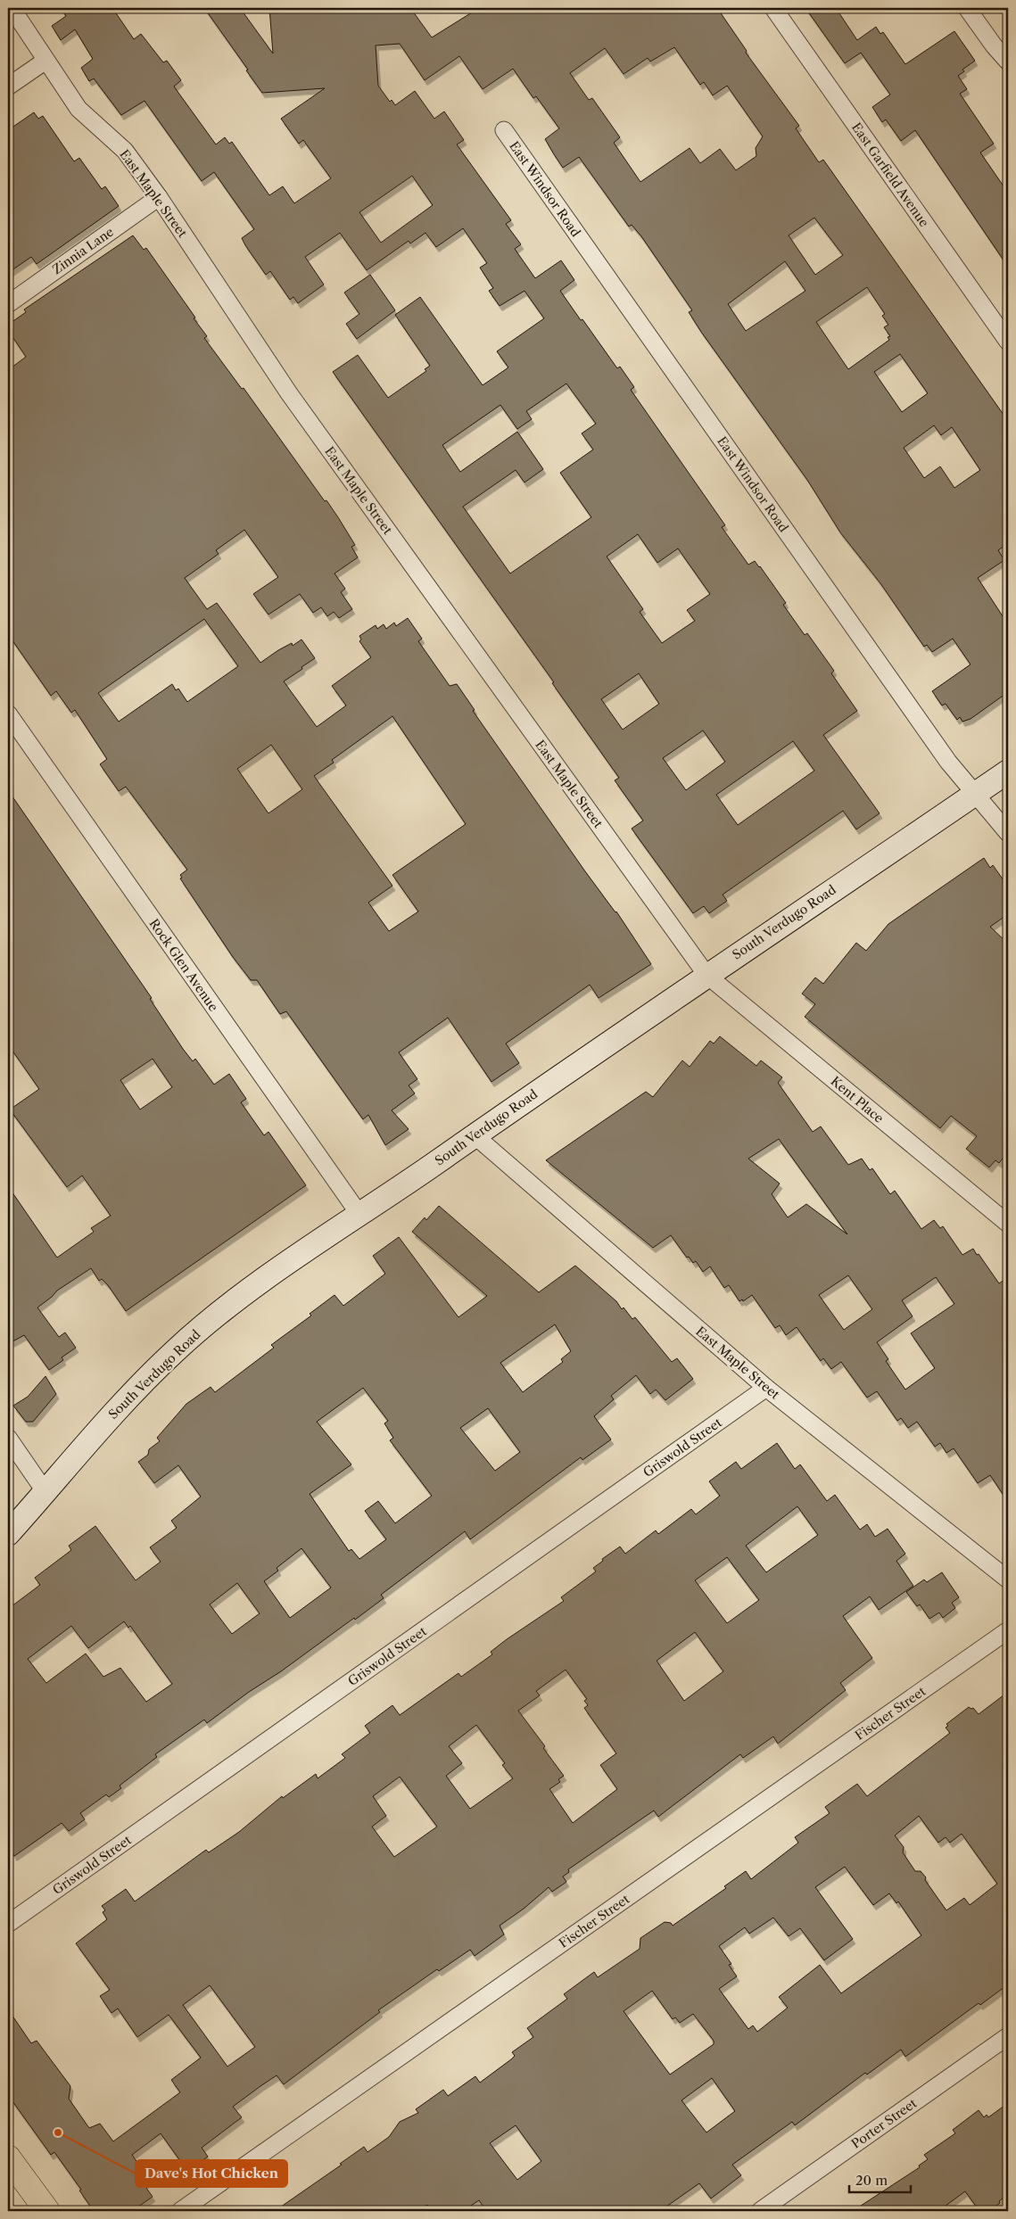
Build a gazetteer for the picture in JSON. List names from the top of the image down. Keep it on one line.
{"streets":{"main road":["South Verdugo Road"],"street":["East Garfield Avenue","East Windsor Road","East Maple Street","Zinnia Lane","Rock Glen Avenue","Kent Place","Griswold Street","Fischer Street","Porter Street"]},"crossings":[["East Windsor Road","South Verdugo Road"],["East Maple Street","Zinnia Lane"],["East Maple Street","South Verdugo Road"],["East Maple Street","Kent Place"],["East Maple Street","Griswold Street"],["South Verdugo Road","Rock Glen Avenue"],["South Verdugo Road","Kent Place"]],"places":["Dave's Hot Chicken"],"scale_bar":"20 m"}
